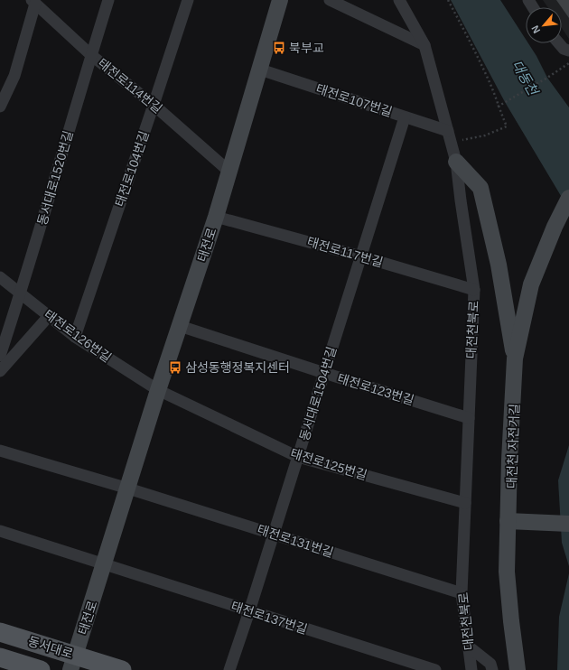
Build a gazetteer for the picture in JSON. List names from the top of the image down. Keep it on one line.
{"streets":{"main road":["동서대로"],"street":["태전로114번길","태전로107번길","태전로104번길","동서대로1520번길","태전로","태전로117번길","대전천북로","태전로126번길","태전로123번길","동서대로1504번길","태전로125번길","태전로131번길","태전로137번길"]},"crossings":[["태전로114번길","태전로104번길"],["태전로114번길","동서대로1520번길"],["태전로114번길","태전로"],["태전로107번길","태전로"],["태전로107번길","대전천북로"],["태전로107번길","동서대로1504번길"],["태전로104번길","태전로126번길"],["동서대로1520번길","태전로126번길"],["태전로","태전로117번길"],["태전로","태전로126번길"],["태전로","태전로123번길"],["태전로","태전로125번길"],["태전로","태전로131번길"],["태전로","태전로137번길"],["태전로","동서대로"],["태전로117번길","대전천북로"],["태전로117번길","동서대로1504번길"],["대전천북로","태전로123번길"],["대전천북로","태전로125번길"],["대전천북로","태전로131번길"],["태전로126번길","태전로125번길"],["태전로123번길","동서대로1504번길"],["동서대로1504번길","태전로125번길"],["동서대로1504번길","태전로131번길"],["동서대로1504번길","태전로137번길"]],"water":["대동천"],"places":{"bus stop":["북부교","삼성동행정복지센터"]},"north":"bottom left"}
